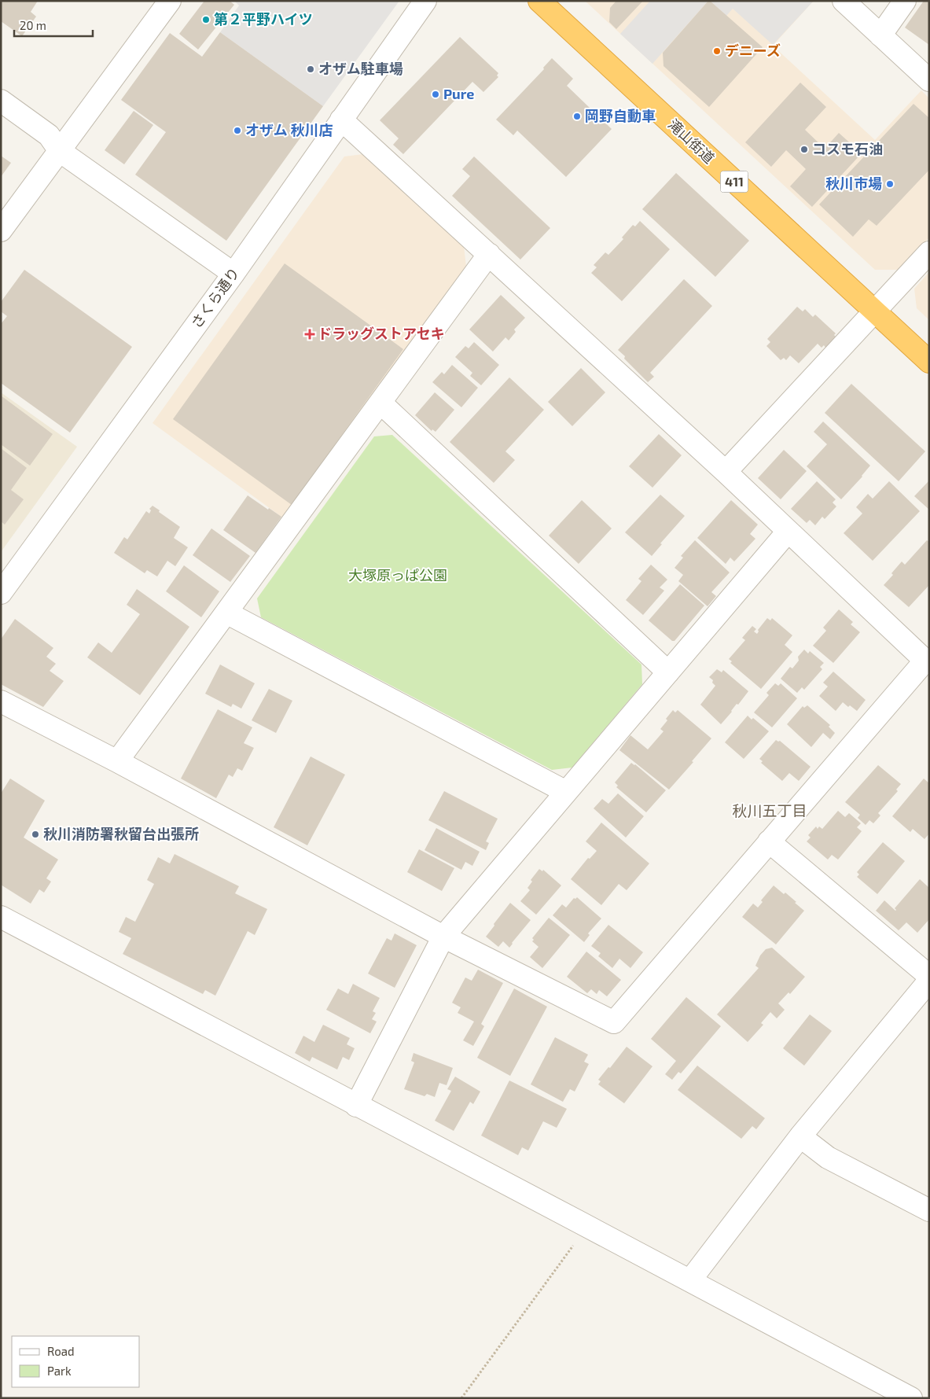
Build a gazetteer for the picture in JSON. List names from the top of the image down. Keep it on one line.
{"streets":{"highway":["滝山街道","411"],"street":["さくら通り"]},"districts":["秋川五丁目"],"parks":["大塚原っぱ公園"],"places":{"other":["第２平野ハイツ","デニーズ","オザム駐車場","Pure","岡野自動車","オザム 秋川店","コスモ石油","秋川市場","秋川消防署秋留台出張所"],"health":["ドラッグストアセキ"]},"legend":["Road","Park"],"scale_bar":"20 m"}
